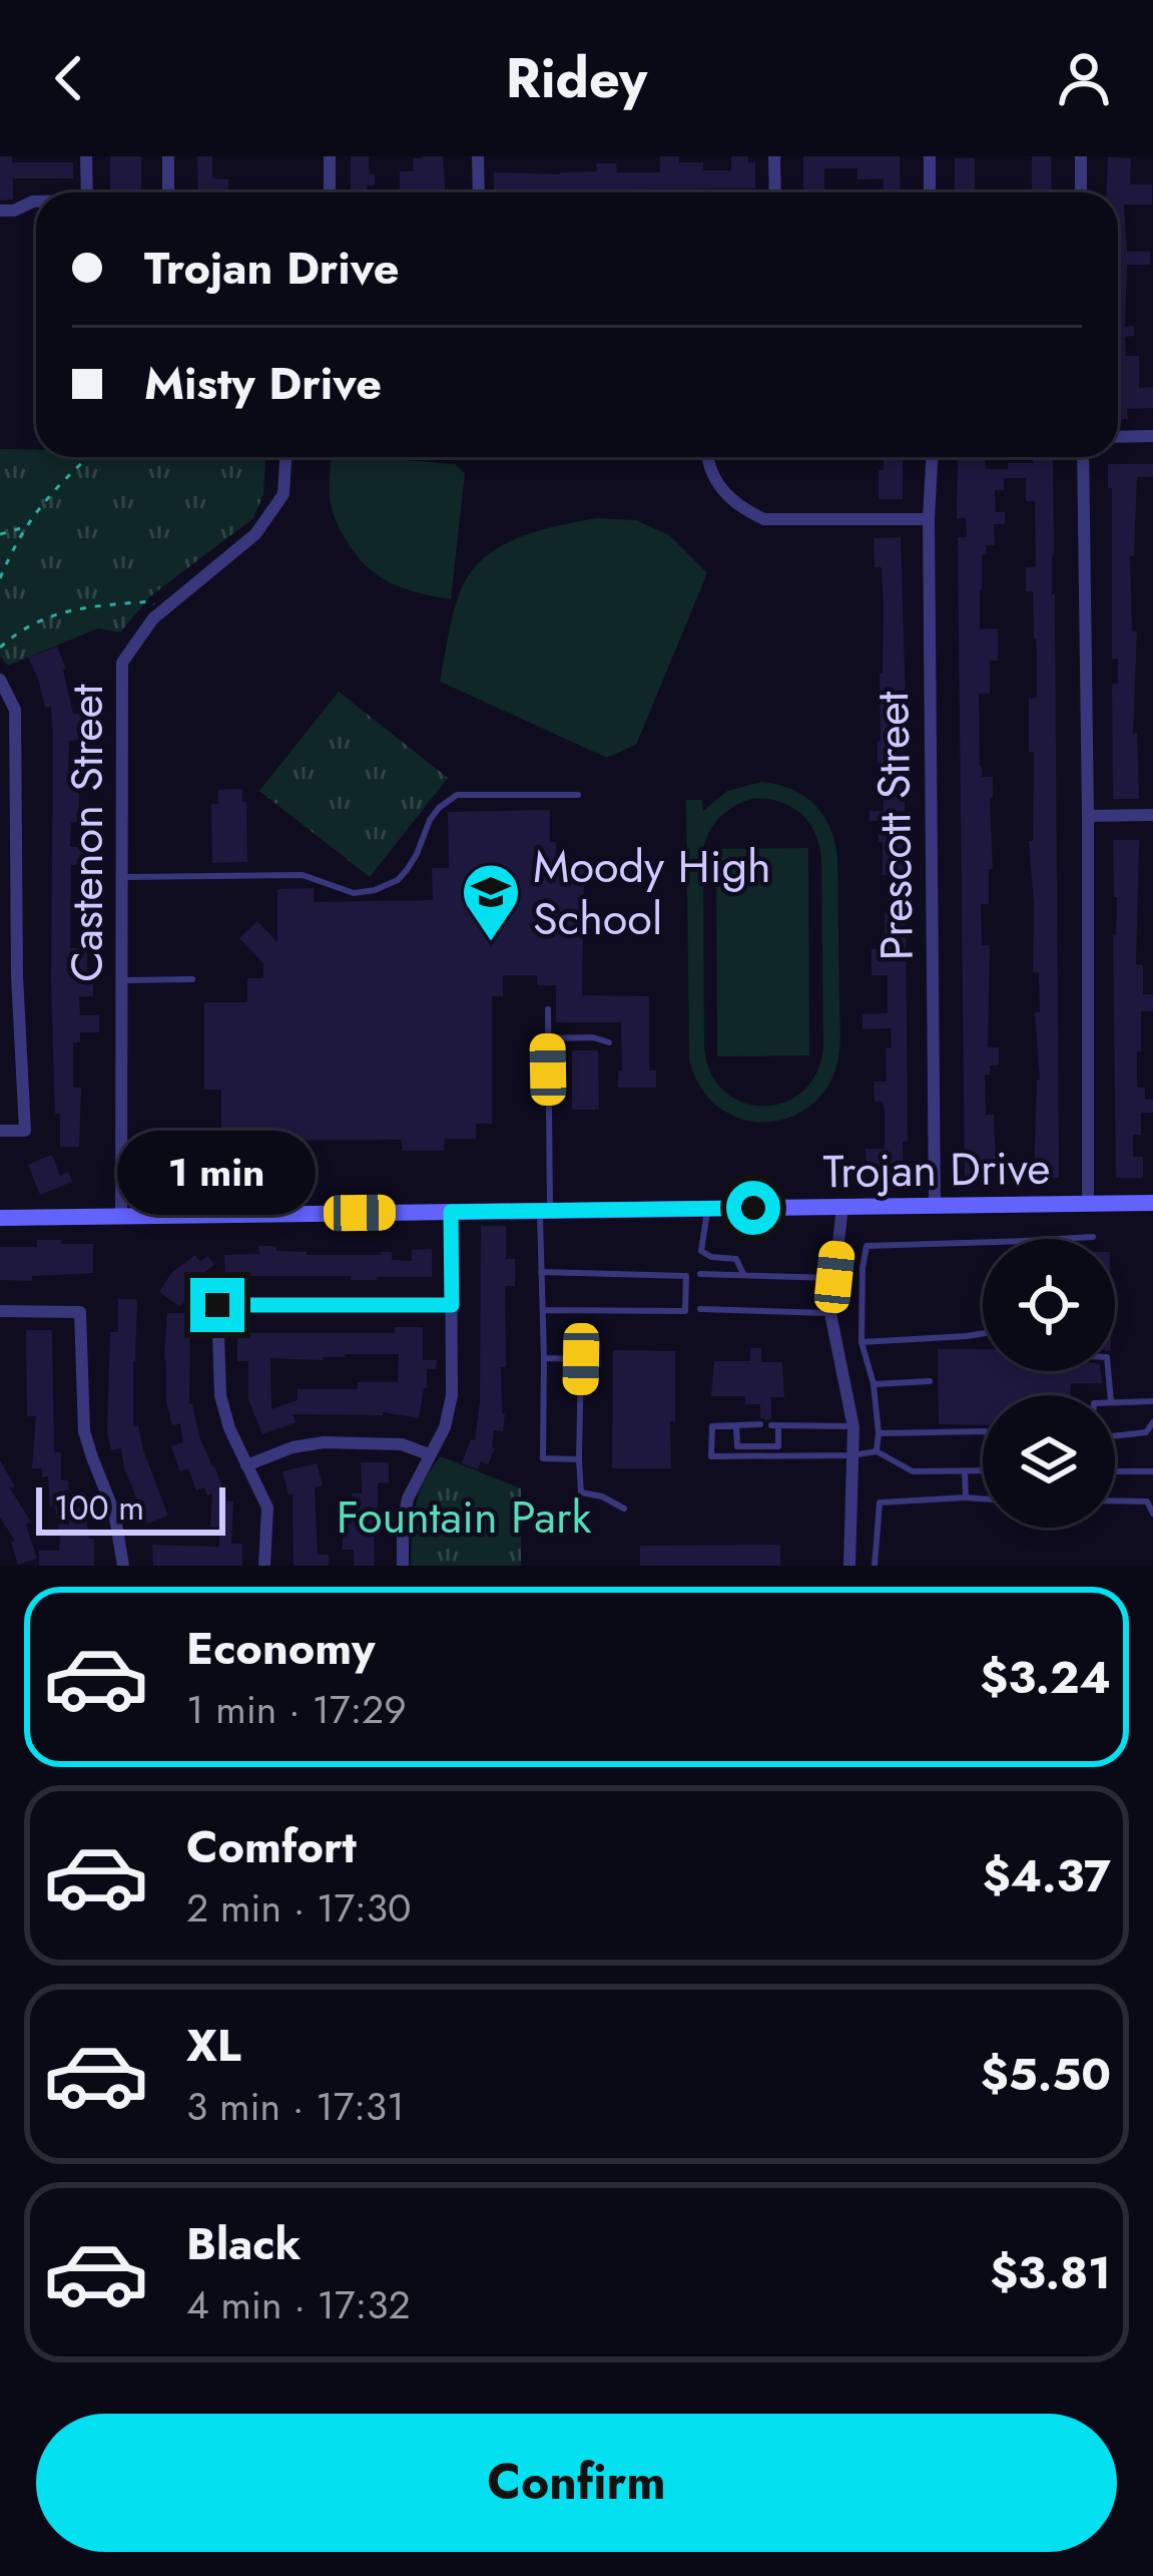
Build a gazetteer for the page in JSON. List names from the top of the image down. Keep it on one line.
{"streets":{"street":["Prescott Street","Castenon Street","Trojan Drive"]},"crossings":[["Prescott Street","Trojan Drive"],["Castenon Street","Trojan Drive"]],"parks":["Fountain Park"],"places":{"school or university":["Moody High School"]},"scale_bar":"100 m","page":{"header":"Ridey","banner":["Trojan Drive","Misty Drive"],"bubble":"1 min","scale":"100 m","list":[{"name":"Economy","note":"1 min · 17:29","value":"$3.24"},{"name":"Comfort","note":"2 min · 17:30","value":"$4.37"},{"name":"XL","note":"3 min · 17:31","value":"$5.50"},{"name":"Black","note":"4 min · 17:32","value":"$3.81"}],"buttons":"Confirm"}}
